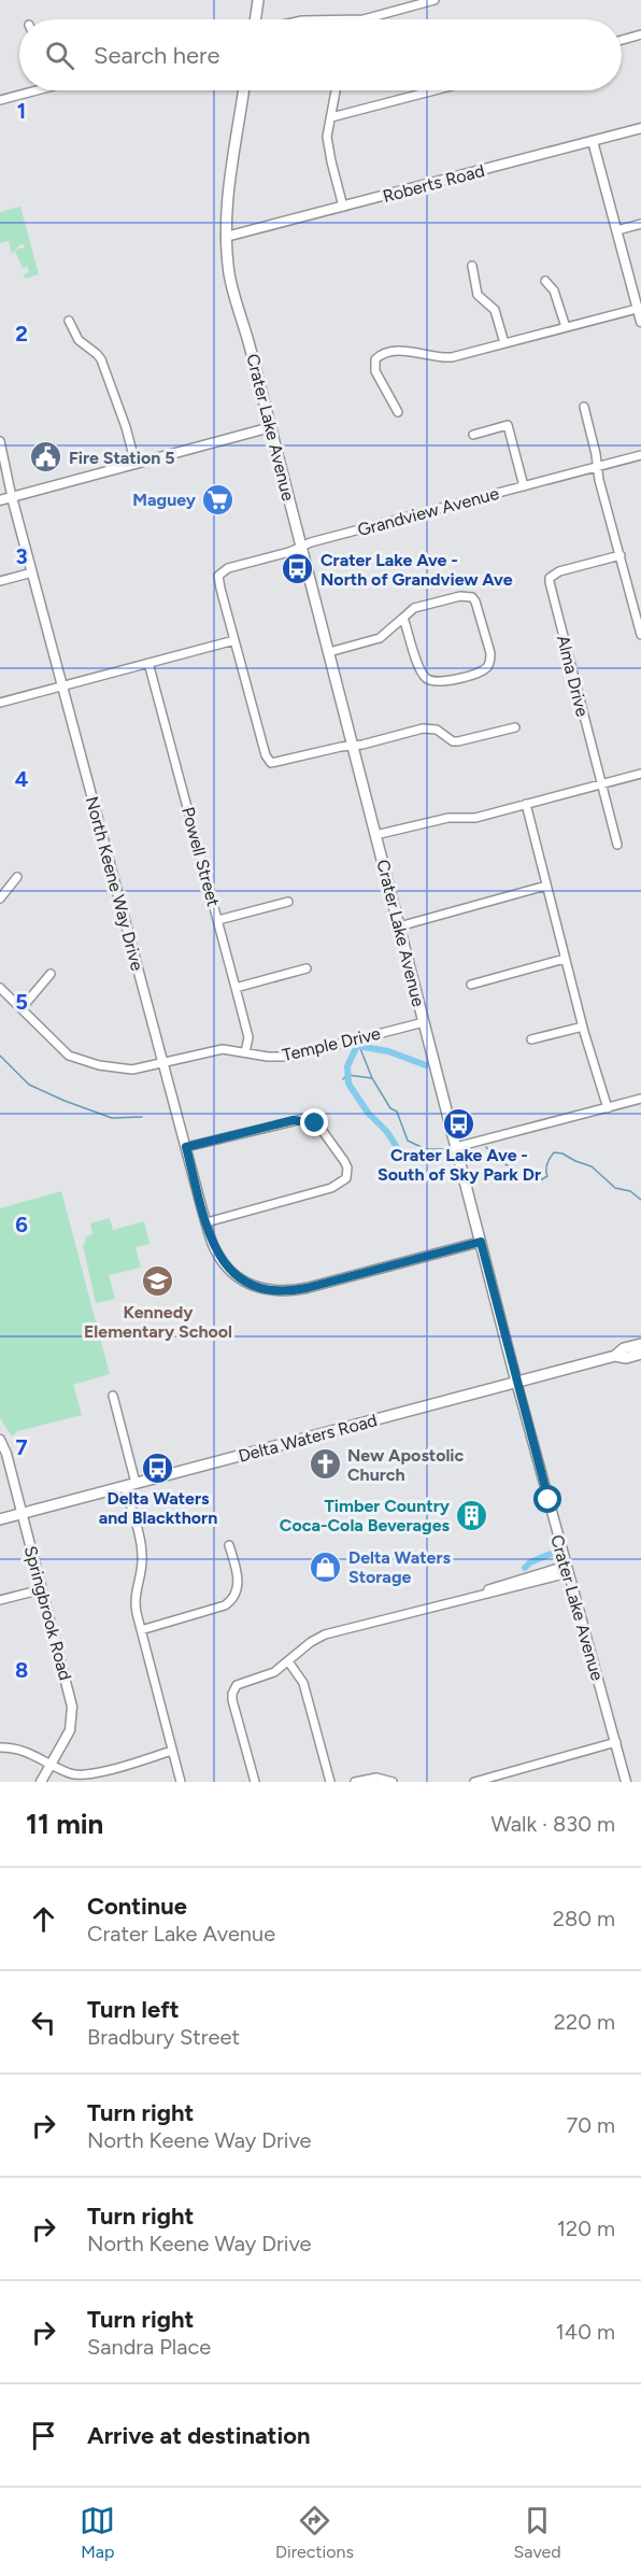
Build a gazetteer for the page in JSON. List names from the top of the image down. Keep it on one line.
{"streets":{"main road":["Crater Lake Avenue","Delta Waters Road"],"street":["Roberts Road","Grandview Avenue","Alma Drive","Powell Street","North Keene Way Drive","Temple Drive","Springbrook Road"]},"crossings":[["Roberts Road","Crater Lake Avenue"],["Crater Lake Avenue","Grandview Avenue"],["Crater Lake Avenue","North Keene Way Drive"],["Crater Lake Avenue","Temple Drive"],["Crater Lake Avenue","Delta Waters Road"],["Powell Street","Temple Drive"],["North Keene Way Drive","Temple Drive"],["Delta Waters Road","Springbrook Road"]],"places":{"public building":["Fire Station 5"],"supermarket":["Maguey"],"bus stop":["Crater Lake Ave - North of Grandview Ave","Crater Lake Ave - South of Sky Park Dr","Delta Waters and Blackthorn"],"school or university":["Kennedy Elementary School"],"church":["New Apostolic Church"],"building":["Timber Country Coca-Cola Beverages"],"shop":["Delta Waters Storage"]},"page":{"search":"Search here","heading":["11 min","Walk · 830 m"],"list":[["Continue","Crater Lake Avenue","280 m"],["Turn left","Bradbury Street","220 m"],["Turn right","North Keene Way Drive","70 m"],["Turn right","North Keene Way Drive","120 m"],["Turn right","Sandra Place","140 m"],"Arrive at destination"],"nav":["Map","Directions","Saved"]},"grid":{"rows":["1","2","3","4","5","6","7","8"]}}
